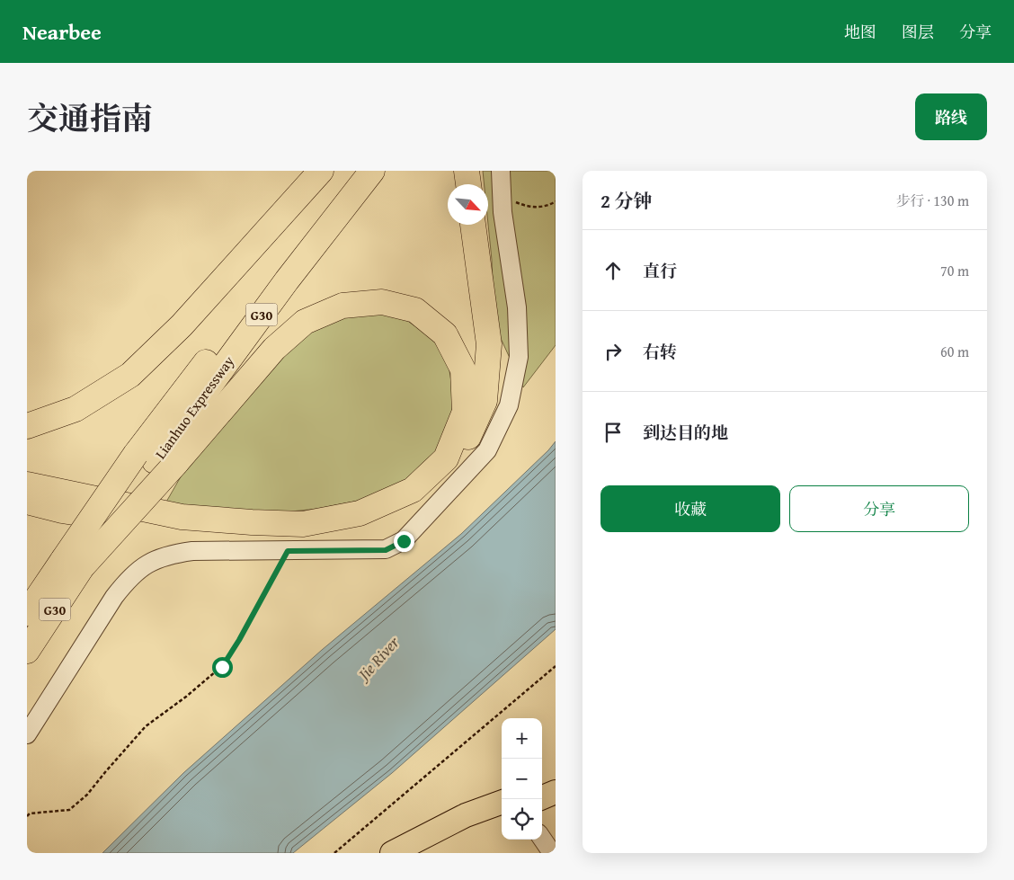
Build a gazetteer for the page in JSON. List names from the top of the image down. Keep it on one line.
{"streets":{"highway":["G30","Lianhuo Expressway"]},"water":["Jie River"],"north":"bottom right","page":{"header":"Nearbee","nav":["地图","图层","分享"],"title":"交通指南","buttons":["路线",["收藏","分享"]],"heading":["2 分钟","步行 · 130 m"],"list":[["直行","70 m"],["右转","60 m"],"到达目的地"],"map_buttons":["+","−"]}}
